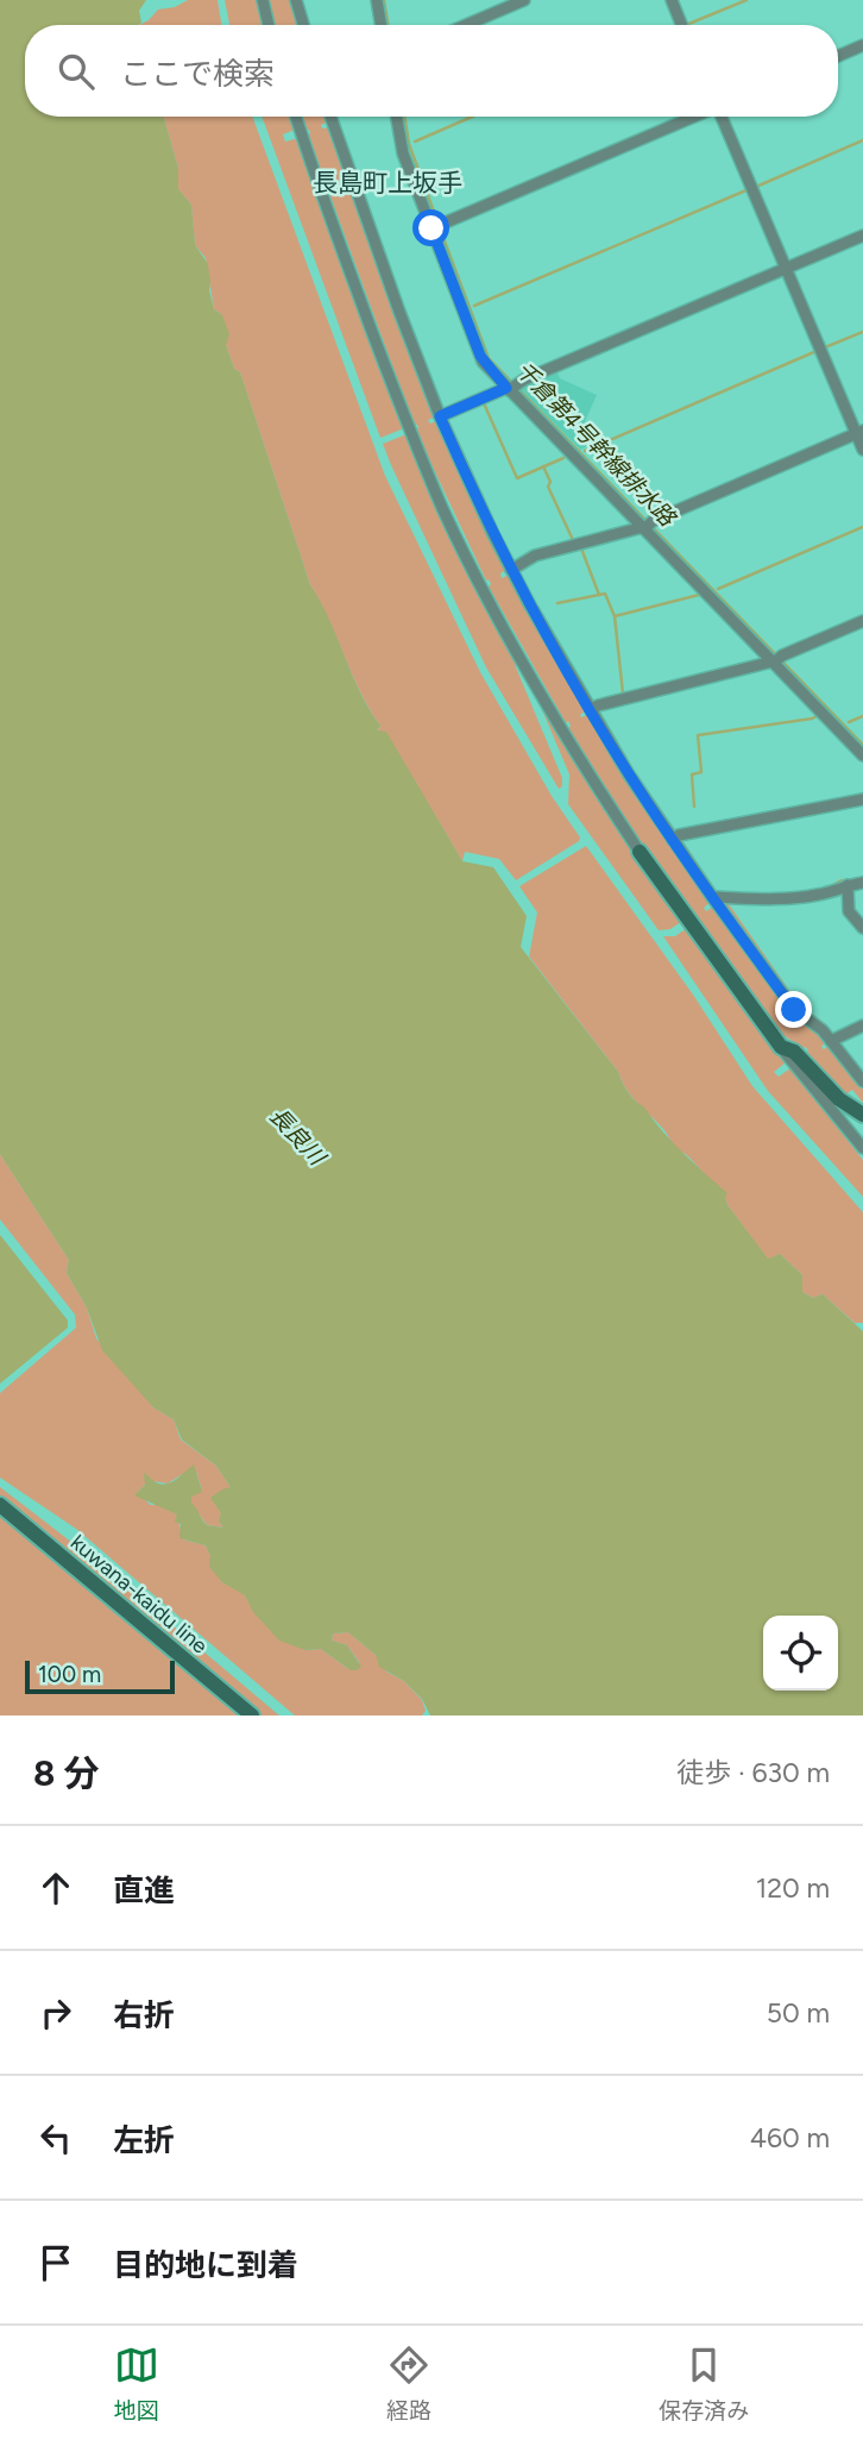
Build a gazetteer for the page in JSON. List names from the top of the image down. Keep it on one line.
{"streets":{"main road":["kuwana-kaidu line"]},"districts":["長島町上坂手"],"water":["千倉第4号幹線排水路","長良川"],"scale_bar":"100 m","page":{"search":"ここで検索","scale":"100 m","heading":["8 分","徒歩 · 630 m"],"list":[["直進","120 m"],["右折","50 m"],["左折","460 m"],"目的地に到着"],"nav":["地図","経路","保存済み"]}}
